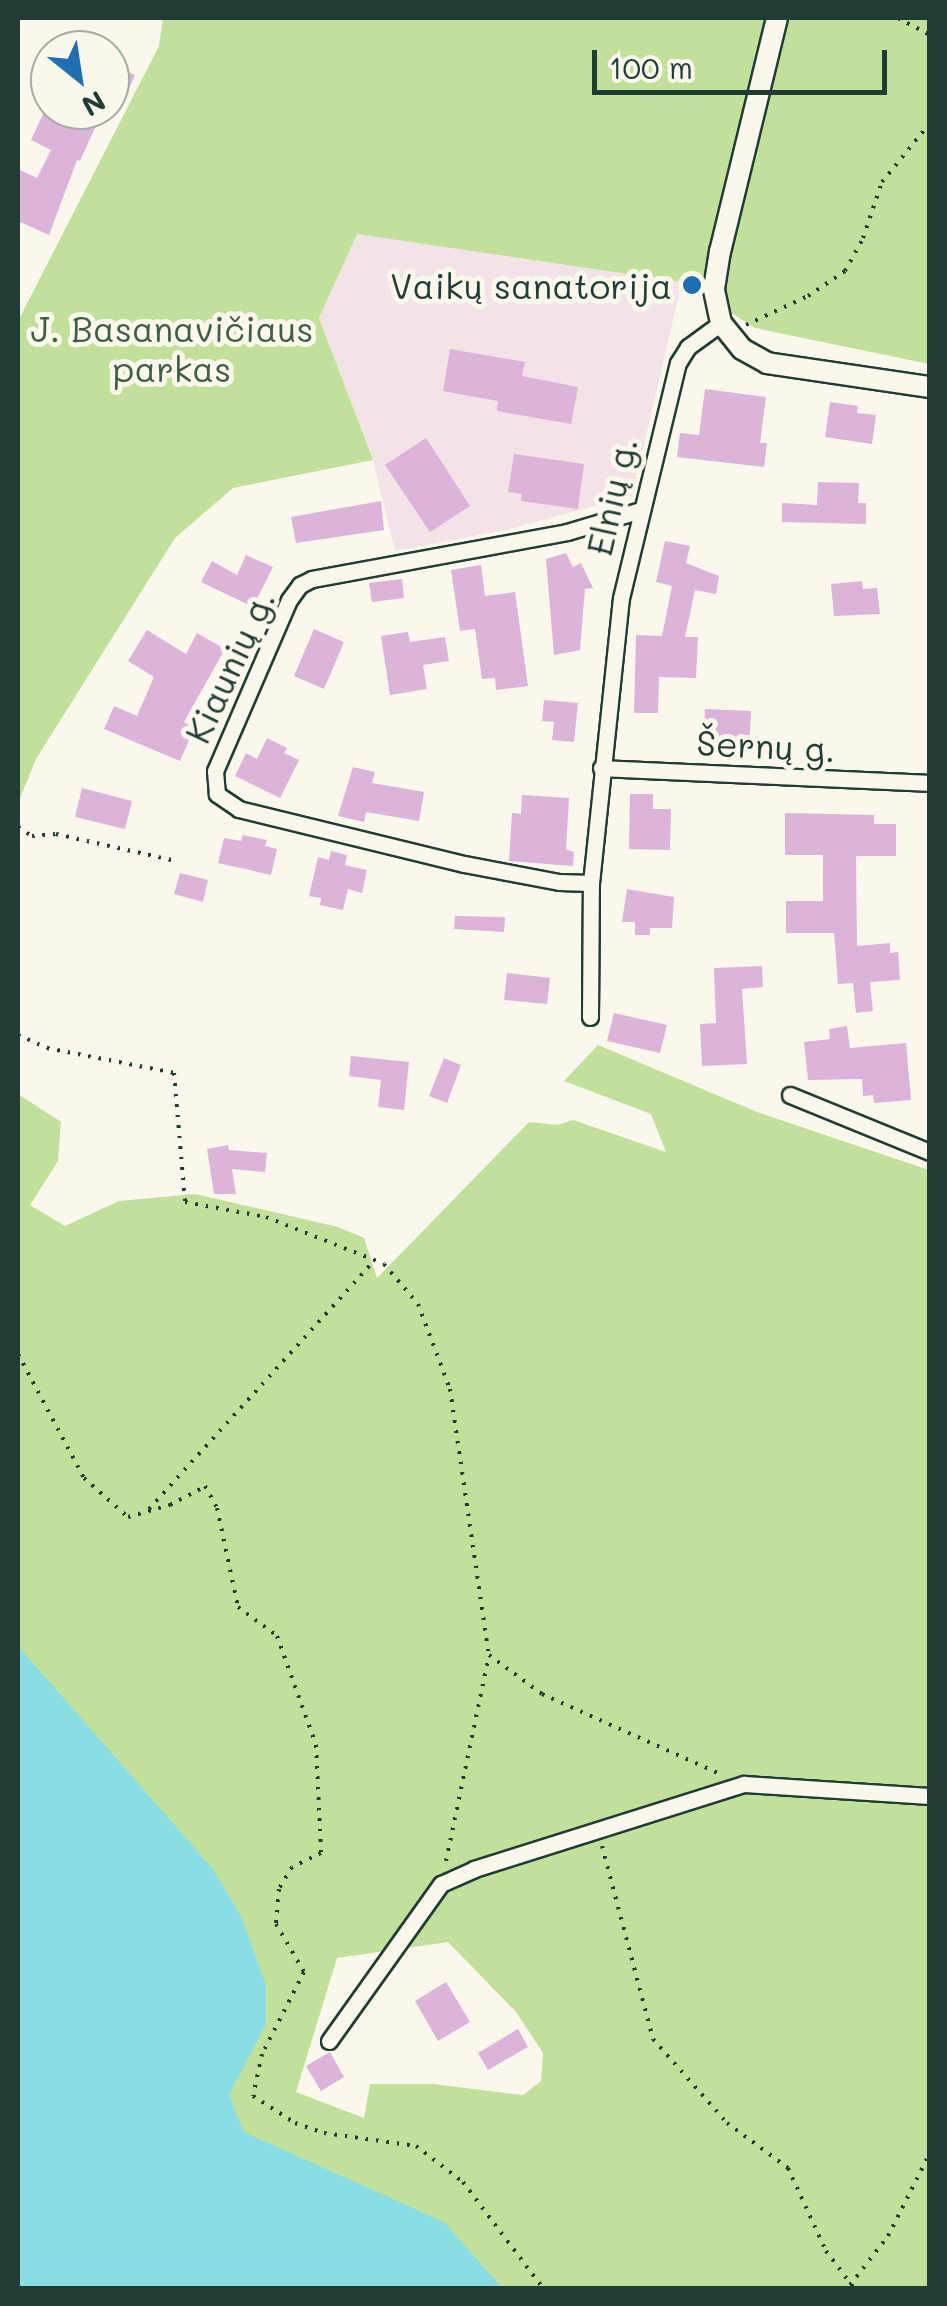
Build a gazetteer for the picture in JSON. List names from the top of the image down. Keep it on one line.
{"streets":{"street":["Elnių g.","Kiaunių g.","Šernų g."]},"crossings":[["Elnių g.","Kiaunių g."],["Elnių g.","Šernų g."]],"parks":["J. Basanavičiaus parkas"],"places":["Vaikų sanatorija"],"scale_bar":"100 m","north":"bottom right"}
